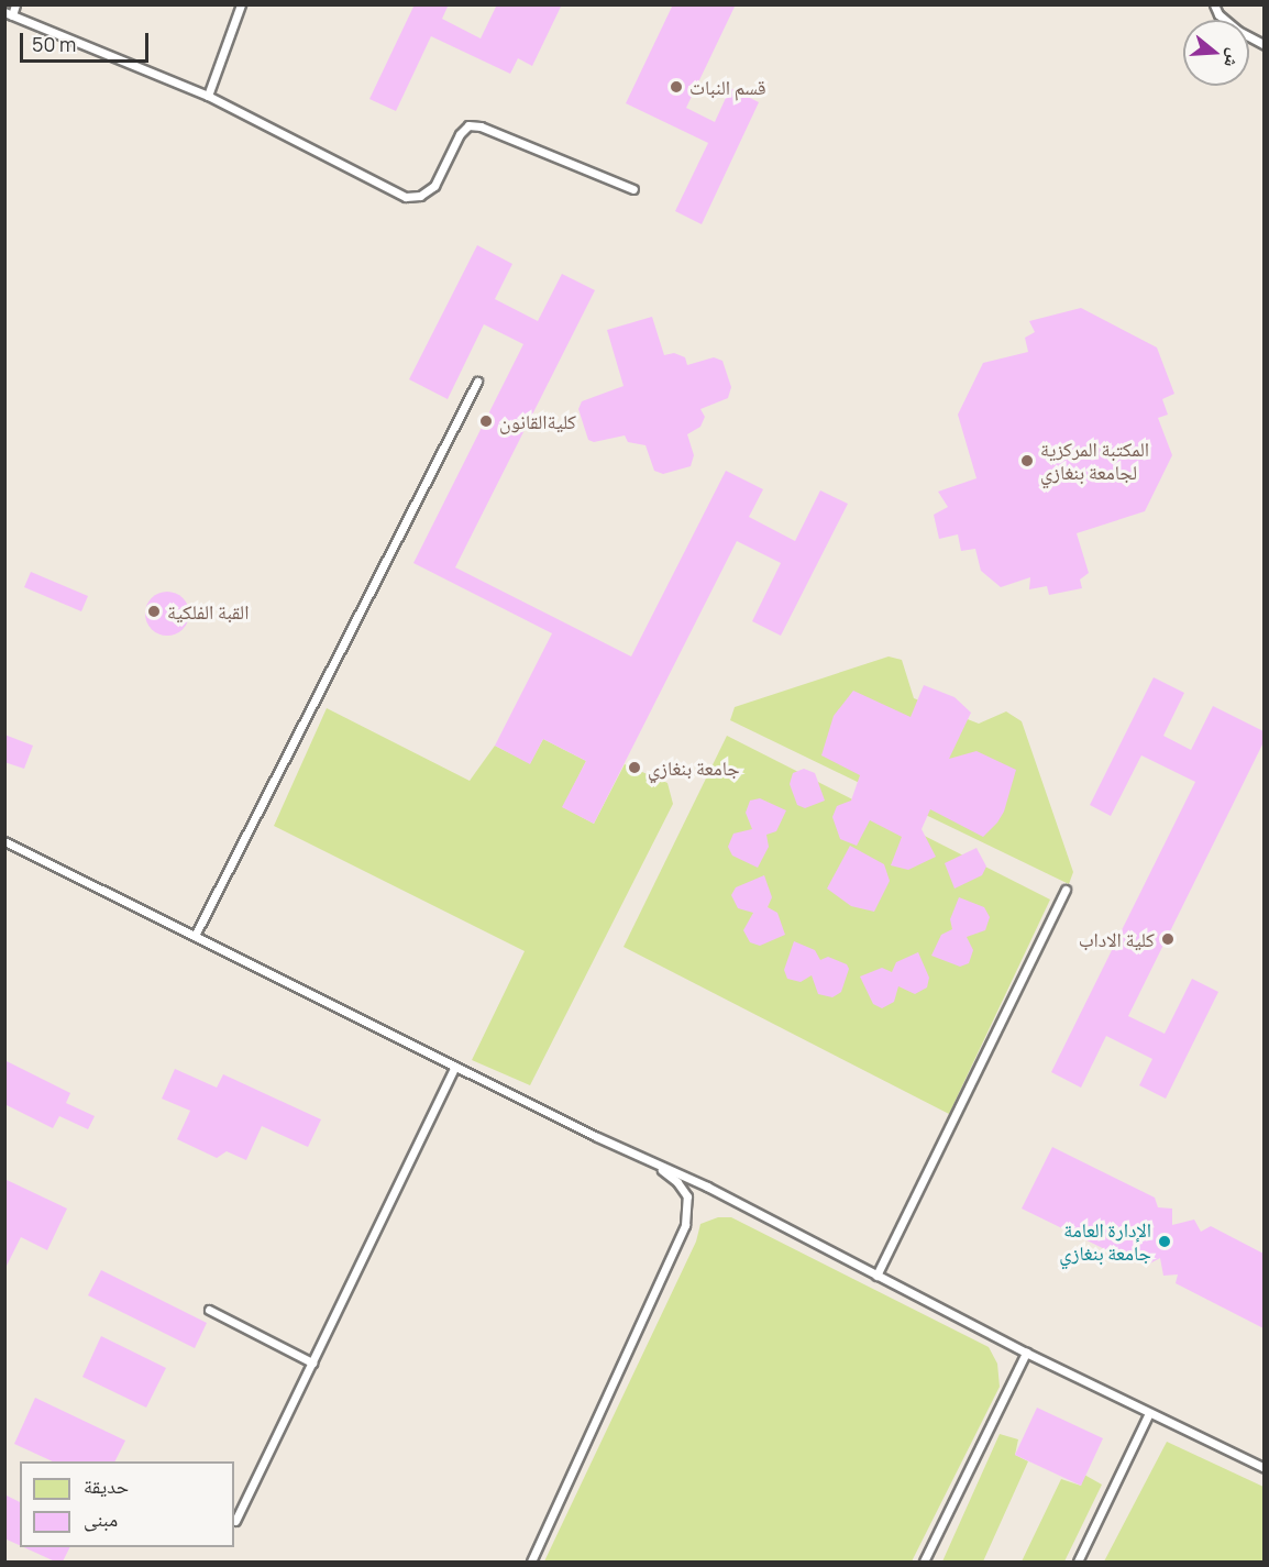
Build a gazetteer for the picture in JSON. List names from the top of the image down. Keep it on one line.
{"places":["قسم النبات","كليةالقانون","المكتبة المركزية لجامعة بنغازي","القبة الفلكية","جامعة بنغازي","كلية الاداب","الإدارة العامة جامعة بنغازي"],"legend":["حديقة","مبنى"],"scale_bar":"50 m","north":"right"}
